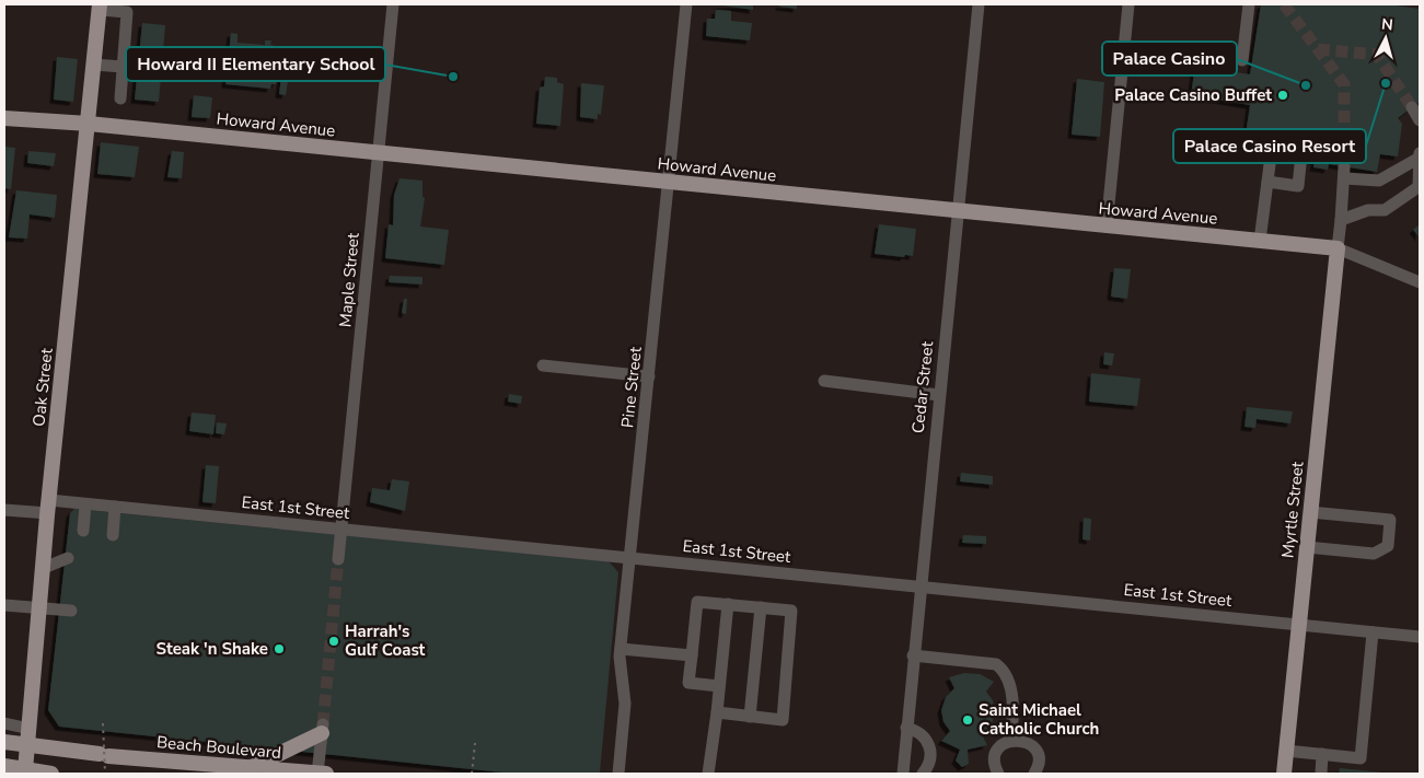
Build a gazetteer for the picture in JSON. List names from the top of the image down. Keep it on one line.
{"streets":{"main road":["Howard Avenue","Oak Street","Myrtle Street","Beach Boulevard"],"street":["Maple Street","Pine Street","Cedar Street","East 1st Street"]},"crossings":[["Howard Avenue","Maple Street"],["Howard Avenue","Oak Street"],["Howard Avenue","Pine Street"],["Howard Avenue","Cedar Street"],["Howard Avenue","Myrtle Street"],["Maple Street","East 1st Street"],["Oak Street","East 1st Street"],["Oak Street","Beach Boulevard"],["Pine Street","East 1st Street"],["Cedar Street","East 1st Street"],["East 1st Street","Myrtle Street"]],"places":["Howard II Elementary School","Palace Casino Resort","Palace Casino","Palace Casino Buffet","Harrah's Gulf Coast","Steak 'n Shake","Saint Michael Catholic Church"],"north":"top"}
